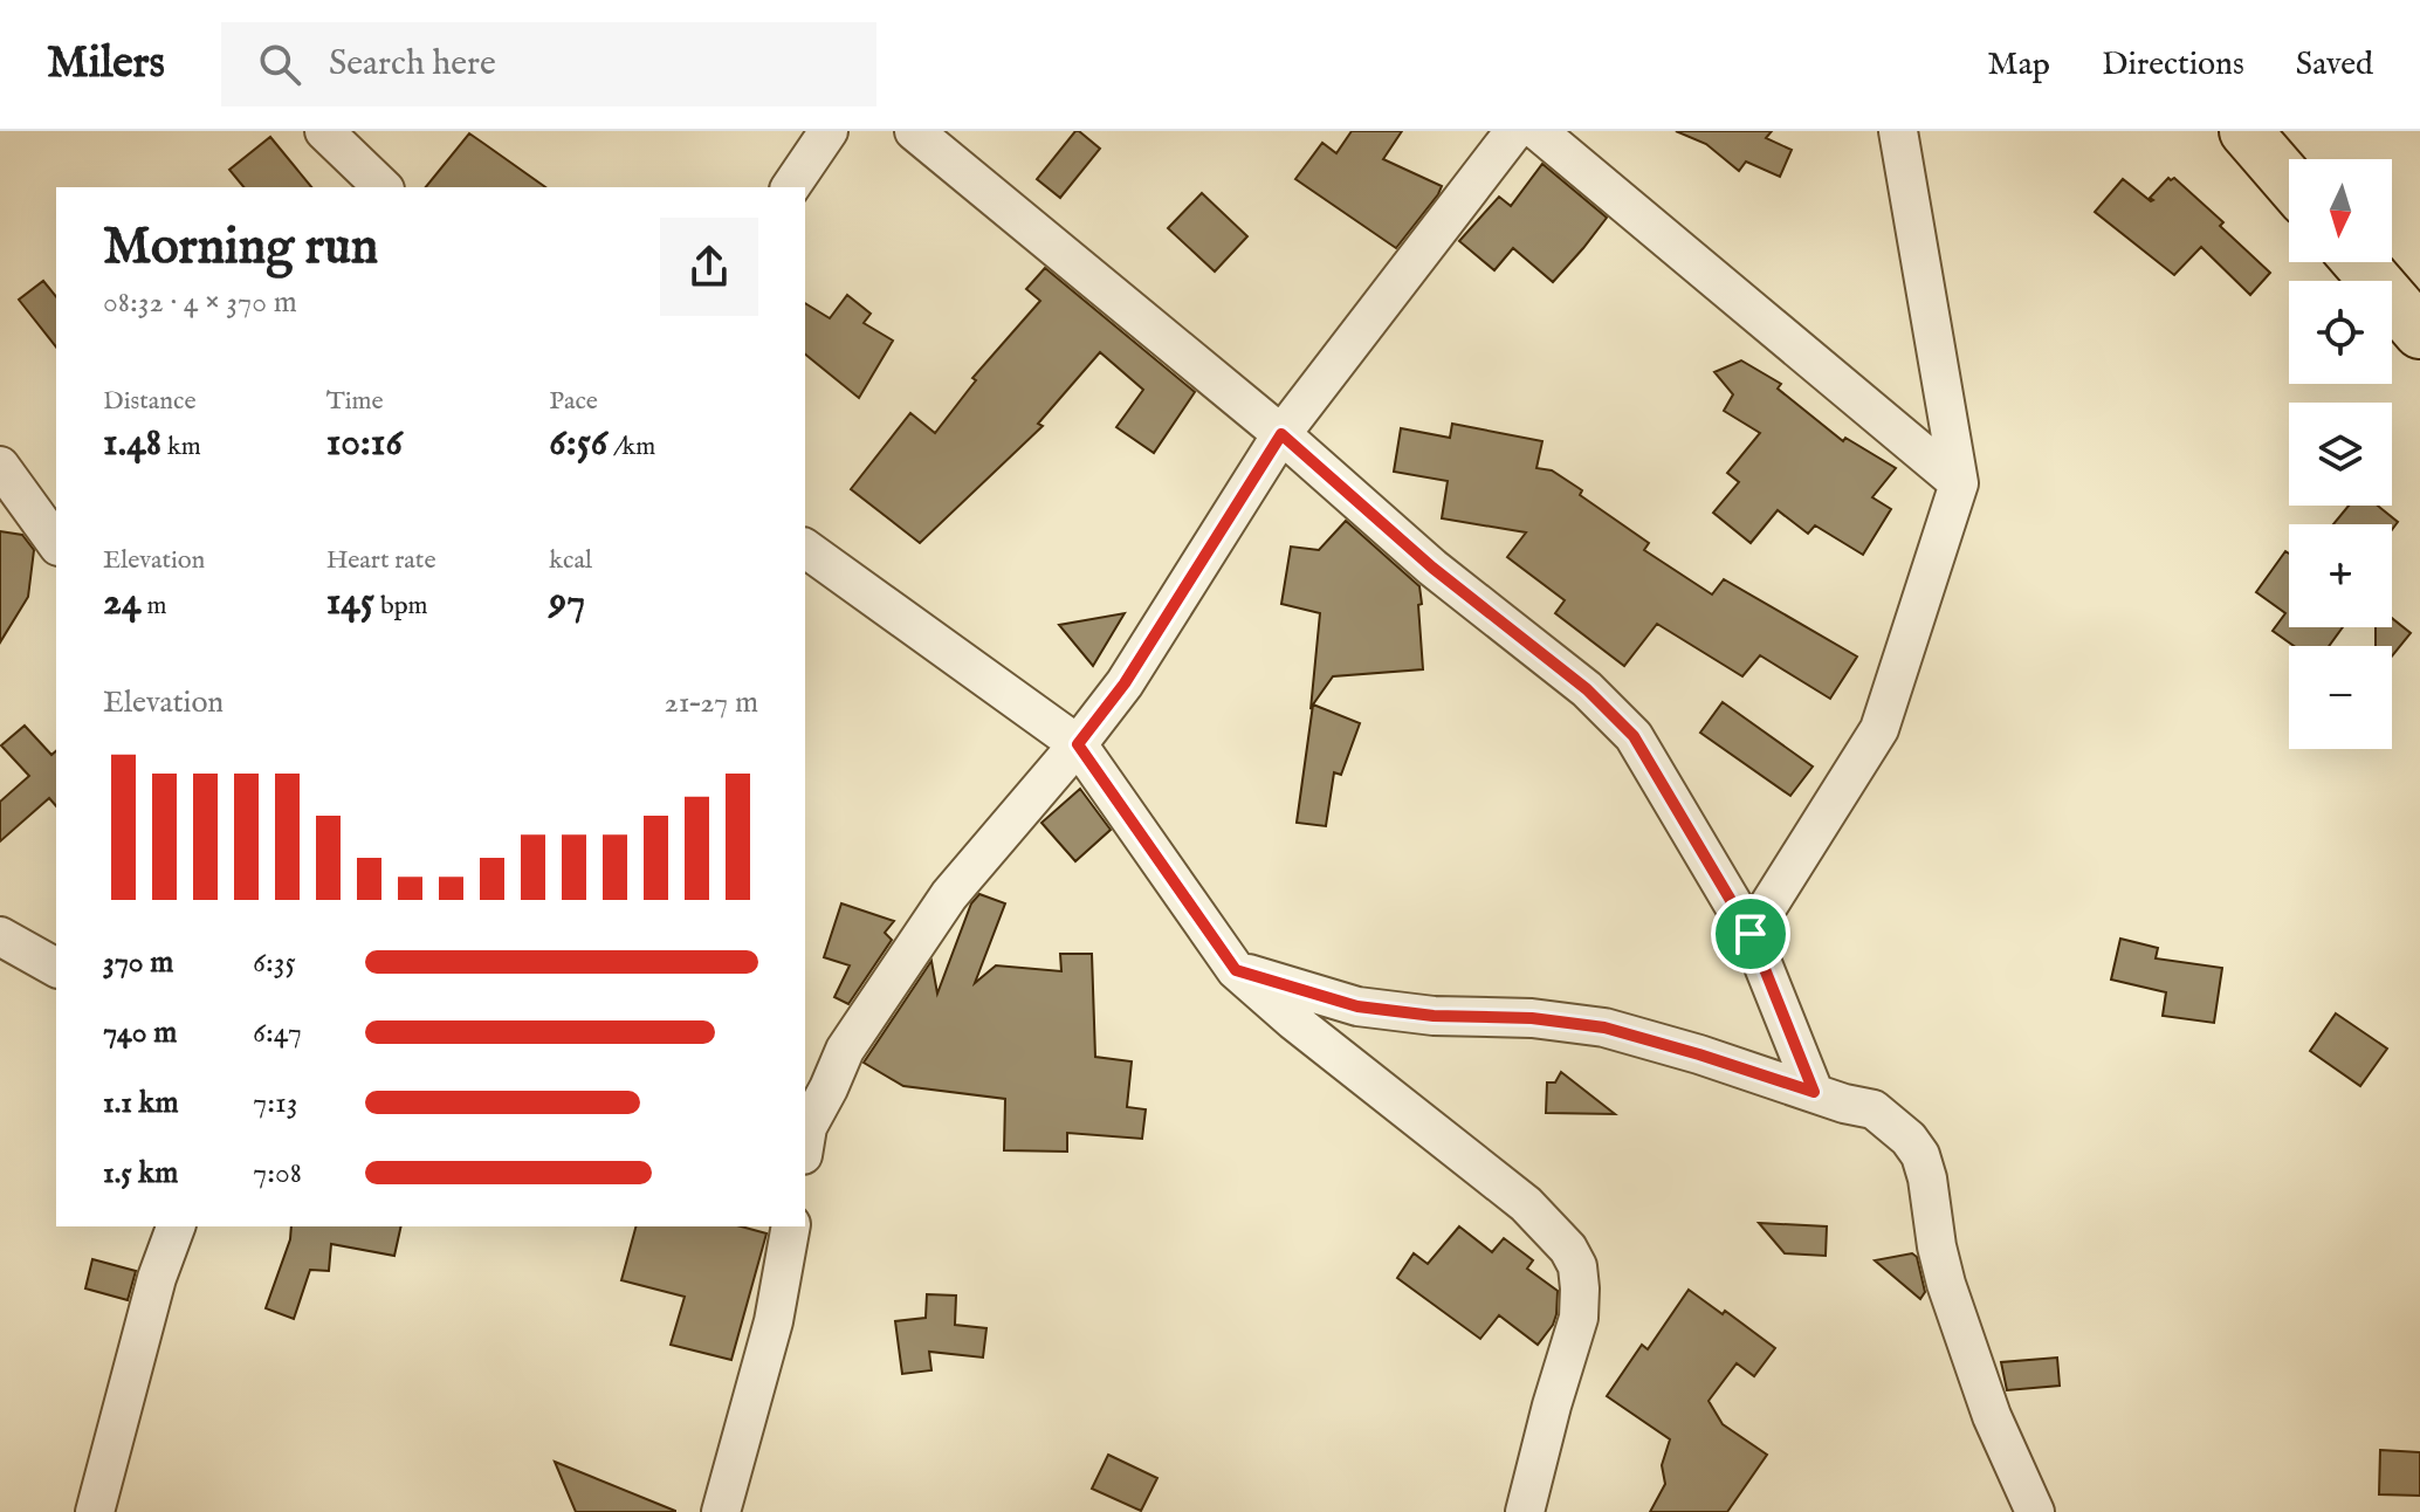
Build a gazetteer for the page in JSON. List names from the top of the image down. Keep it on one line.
{"north":"bottom","page":{"header":"Milers","search":"Search here","nav":["Map","Directions","Saved"],"map_buttons":["+","−"],"heading":["Morning run","08:32 · 4 × 370 m"],"stats":[["Distance","1.48 km"],["Time","10:16"],["Pace","6:56 /km"],["Elevation","24 m"],["Heart rate","145 bpm"],["kcal","97"]],"chart":["Elevation","21–27 m"],"list":[{"name":"370 m","note":"6:35"},{"name":"740 m","note":"6:47"},{"name":"1.1 km","note":"7:13"},{"name":"1.5 km","note":"7:08"}]}}
